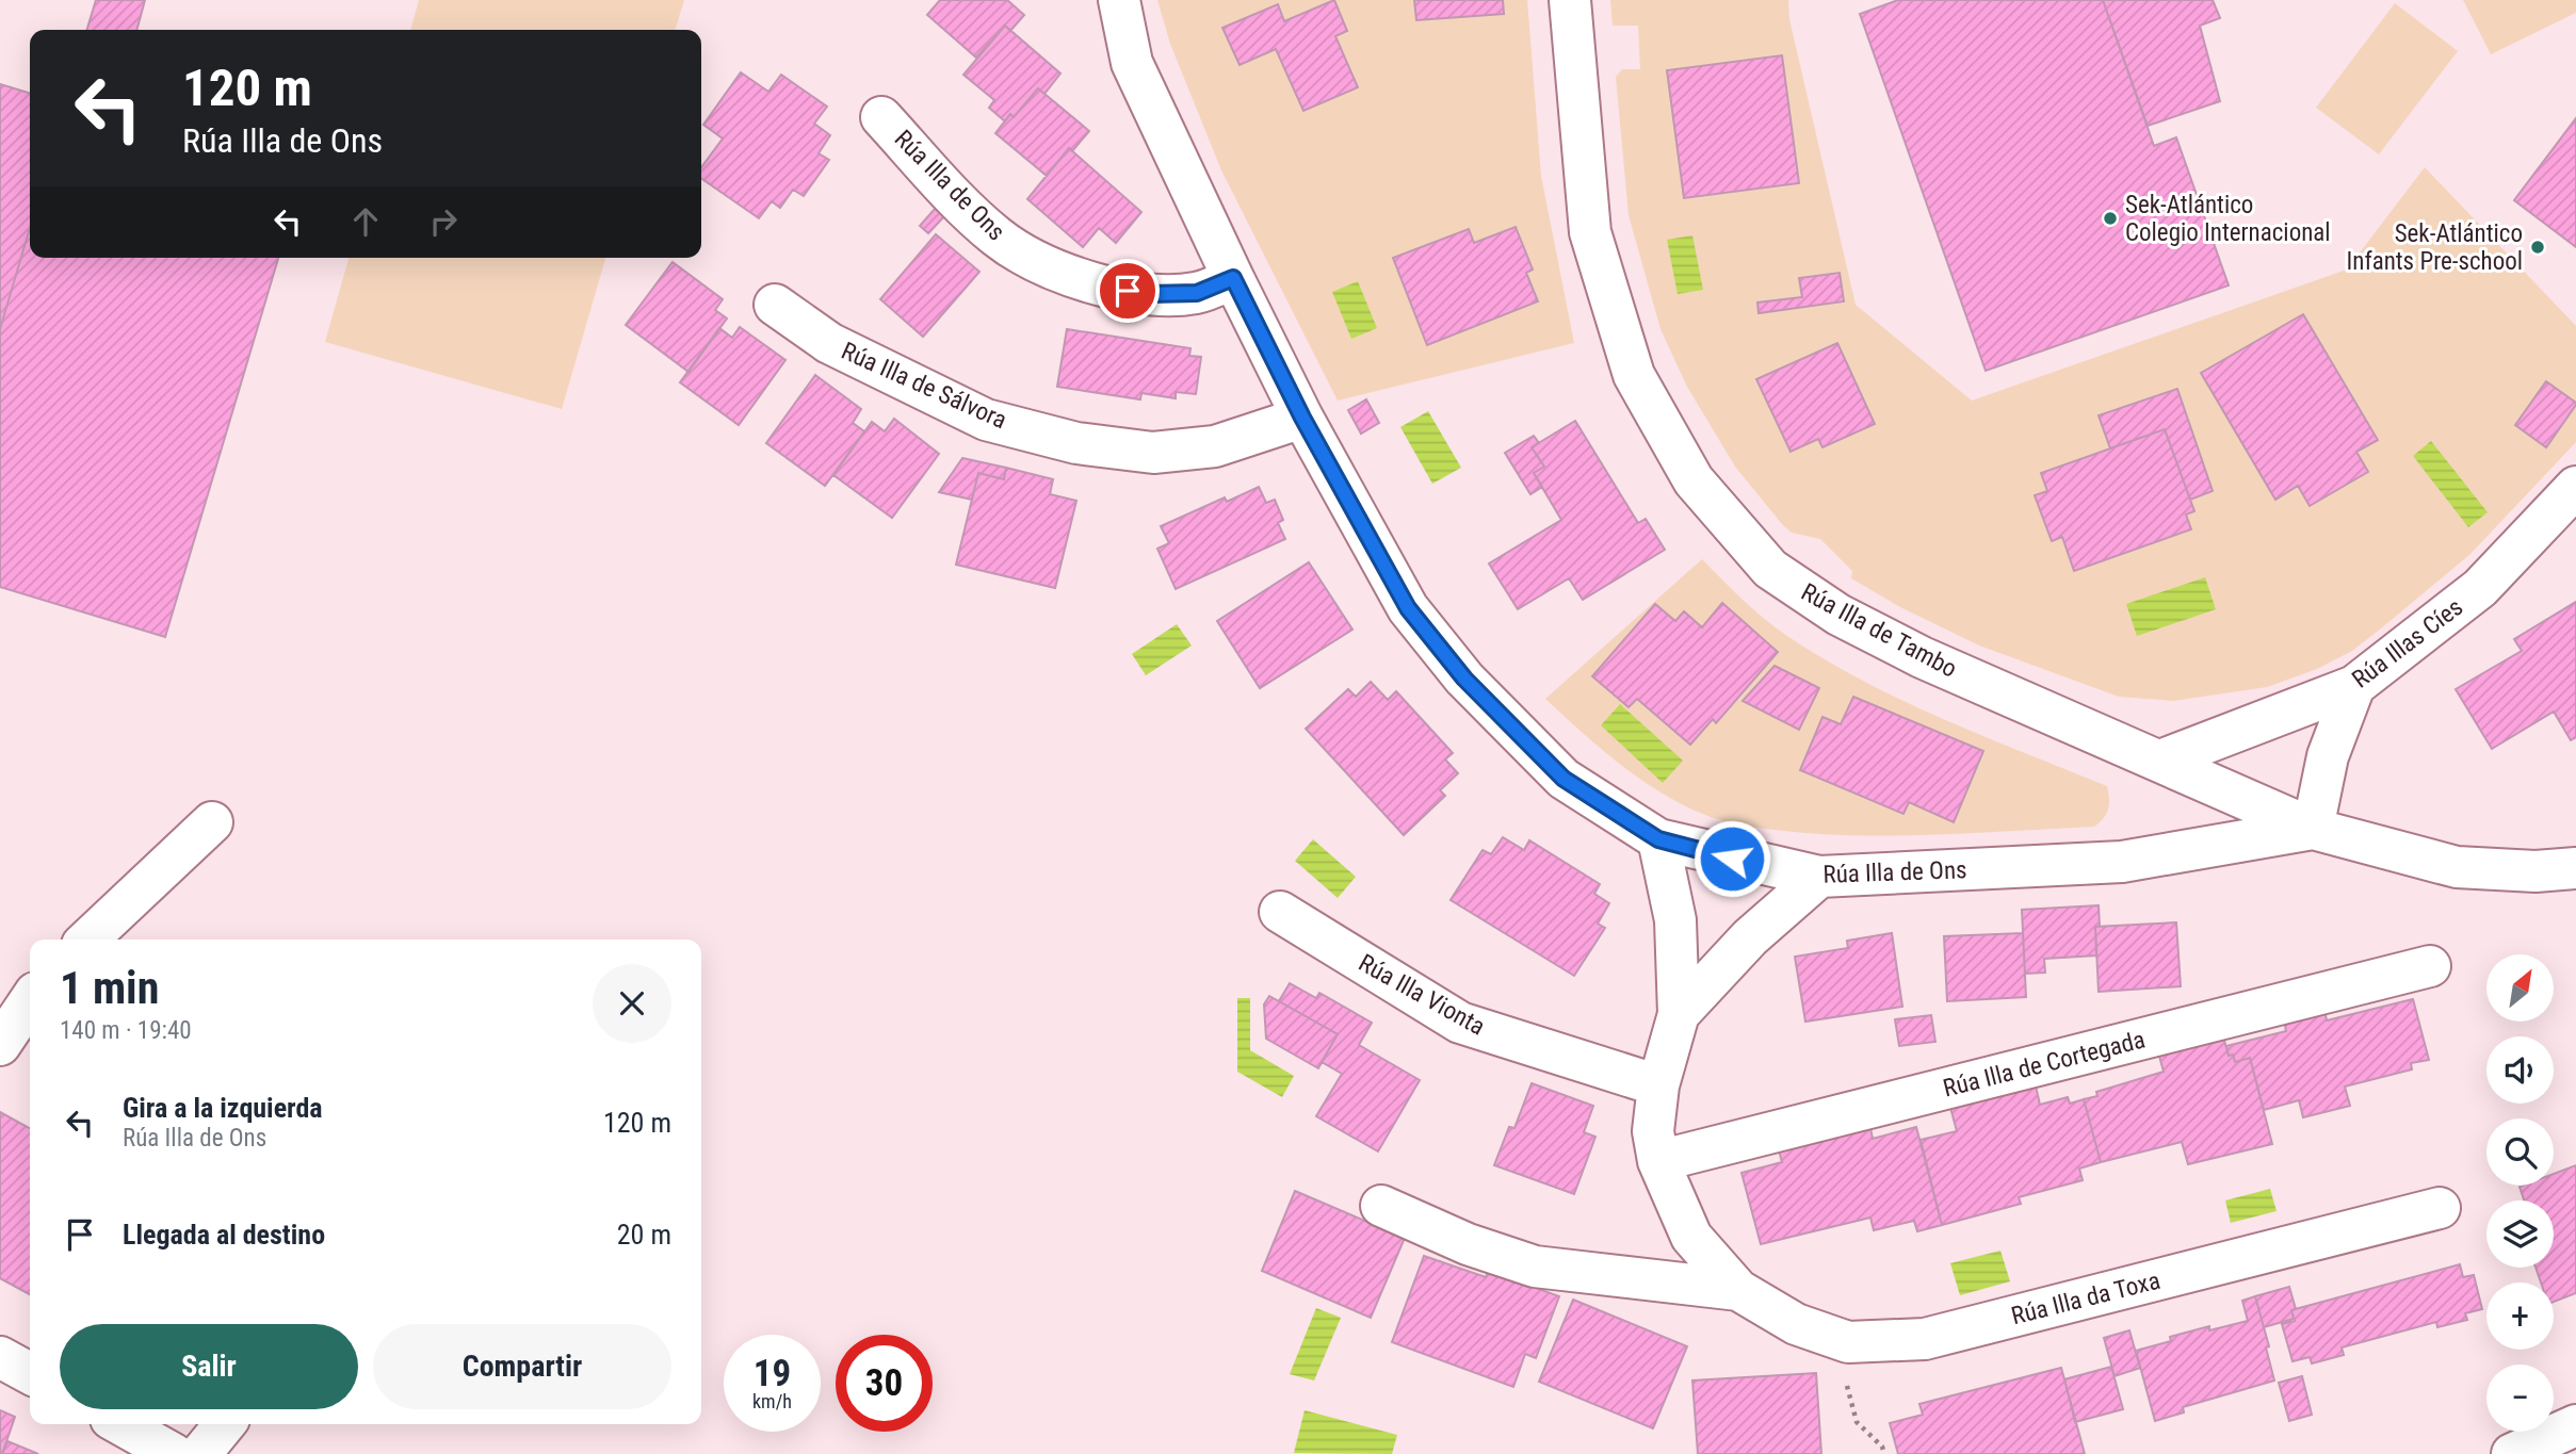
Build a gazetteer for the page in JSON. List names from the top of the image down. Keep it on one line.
{"streets":{"street":["Rúa Illa de Ons","Rúa Illa de Sálvora","Rúa Illa de Tambo","Rúa Illas Cíes","Rúa Illa Vionta","Rúa Illa de Cortegada","Rúa Illa da Toxa"]},"crossings":[["Rúa Illa de Ons","Rúa Illa de Sálvora"],["Rúa Illa de Ons","Rúa Illa de Tambo"],["Rúa Illa de Tambo","Rúa Illas Cíes"]],"places":["Sek-Atlántico Colegio Internacional","Sek-Atlántico Infants Pre-school"],"north":"top right","page":{"turn":["120 m","Rúa Illa de Ons"],"heading":["1 min","140 m · 19:40"],"map_buttons":["+","−"],"list":[{"name":"Gira a la izquierda","note":"Rúa Illa de Ons","value":"120 m"},{"name":"Llegada al destino","value":"20 m"}],"buttons":["Salir","Compartir"],"speed":"19 km/h","limit":"30"}}
